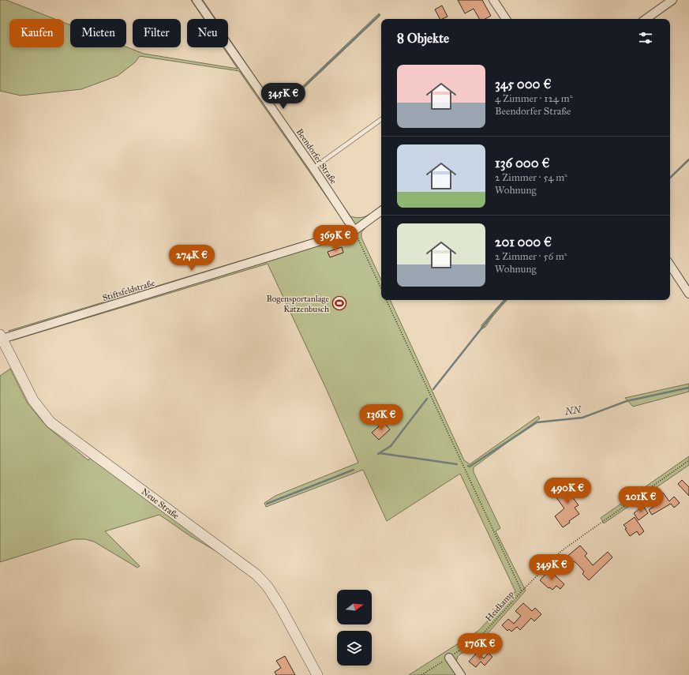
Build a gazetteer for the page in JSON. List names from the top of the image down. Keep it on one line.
{"streets":{"street":["Beendorfer Straße","Stiftsfeldstraße","Neue Straße"],"path":["Heidkamp"]},"crossings":[["Beendorfer Straße","Stiftsfeldstraße"],["Stiftsfeldstraße","Neue Straße"]],"water":["NN"],"places":{"sports":["Bogensportanlage Katzenbusch"]},"north":"right","page":{"chip":["Kaufen","Mieten","Filter","Neu"],"heading":"8 Objekte","list":[{"name":"345 000 €","note":"4 Zimmer · 124 m² · Beendorfer Straße"},{"name":"136 000 €","note":"2 Zimmer · 54 m² · Wohnung"},{"name":"201 000 €","note":"2 Zimmer · 56 m² · Wohnung"}],"price":["345K €","369K €","274K €","136K €","490K €","201K €","349K €","176K €"]}}
